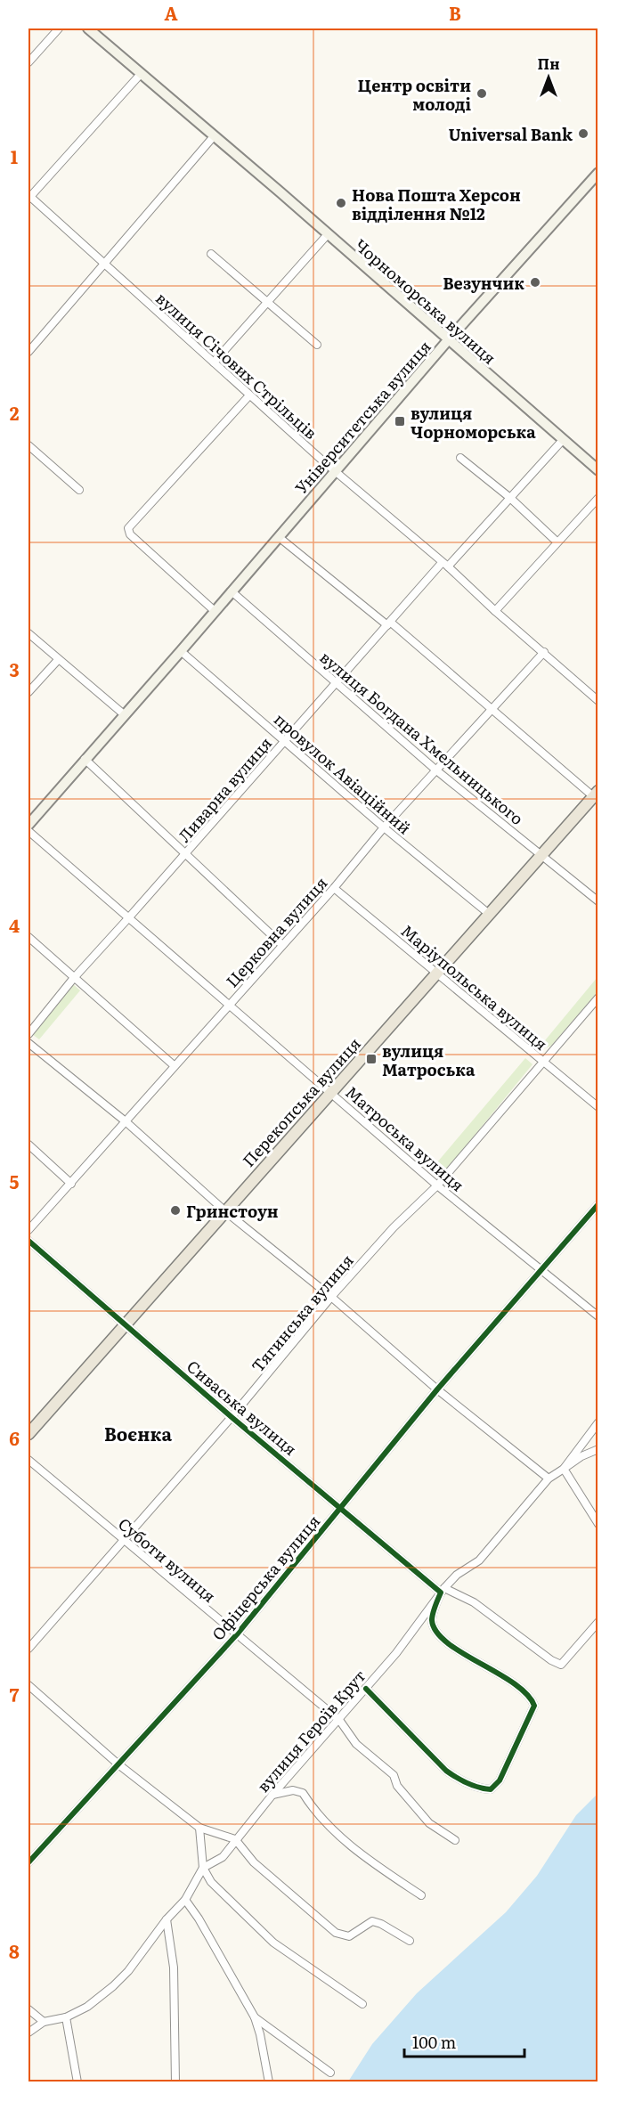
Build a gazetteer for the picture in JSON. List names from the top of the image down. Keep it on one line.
{"streets":{"main road":["Перекопська вулиця"],"street":["Чорноморська вулиця","вулиця Січових Стрільців","Університетська вулиця","вулиця Богдана Хмельницького","провулок Авіаційний","Ливарна вулиця","Церковна вулиця","Маріупольська вулиця","Матроська вулиця","Тягинська вулиця","Сиваська вулиця","Суботи вулиця","Офіцерська вулиця","вулиця Героїв Крут"]},"crossings":[["Чорноморська вулиця","Університетська вулиця"],["Чорноморська вулиця","Ливарна вулиця"],["вулиця Січових Стрільців","Університетська вулиця"],["вулиця Січових Стрільців","Ливарна вулиця"],["вулиця Січових Стрільців","Церковна вулиця"],["Університетська вулиця","вулиця Богдана Хмельницького"],["Університетська вулиця","провулок Авіаційний"],["вулиця Богдана Хмельницького","Ливарна вулиця"],["вулиця Богдана Хмельницького","Церковна вулиця"],["вулиця Богдана Хмельницького","Перекопська вулиця"],["провулок Авіаційний","Ливарна вулиця"],["провулок Авіаційний","Церковна вулиця"],["провулок Авіаційний","Перекопська вулиця"],["Ливарна вулиця","Матроська вулиця"],["Церковна вулиця","Маріупольська вулиця"],["Церковна вулиця","Матроська вулиця"],["Маріупольська вулиця","Перекопська вулиця"],["Маріупольська вулиця","Тягинська вулиця"],["Перекопська вулиця","Матроська вулиця"],["Перекопська вулиця","Сиваська вулиця"],["Матроська вулиця","Тягинська вулиця"],["Матроська вулиця","Офіцерська вулиця"],["Тягинська вулиця","Сиваська вулиця"],["Тягинська вулиця","Суботи вулиця"],["Сиваська вулиця","Офіцерська вулиця"],["Сиваська вулиця","вулиця Героїв Крут"],["Суботи вулиця","Офіцерська вулиця"],["Суботи вулиця","вулиця Героїв Крут"]],"districts":["Воєнка"],"places":{"other":["Центр освіти молоді","Universal Bank","Нова Пошта Херсон відділення №12","Везунчик","Гринстоун"],"transit":["вулиця Чорноморська","вулиця Матроська"]},"scale_bar":"100 m","north":"top","grid":{"columns":["A","B"],"rows":["1","2","3","4","5","6","7","8"]}}
